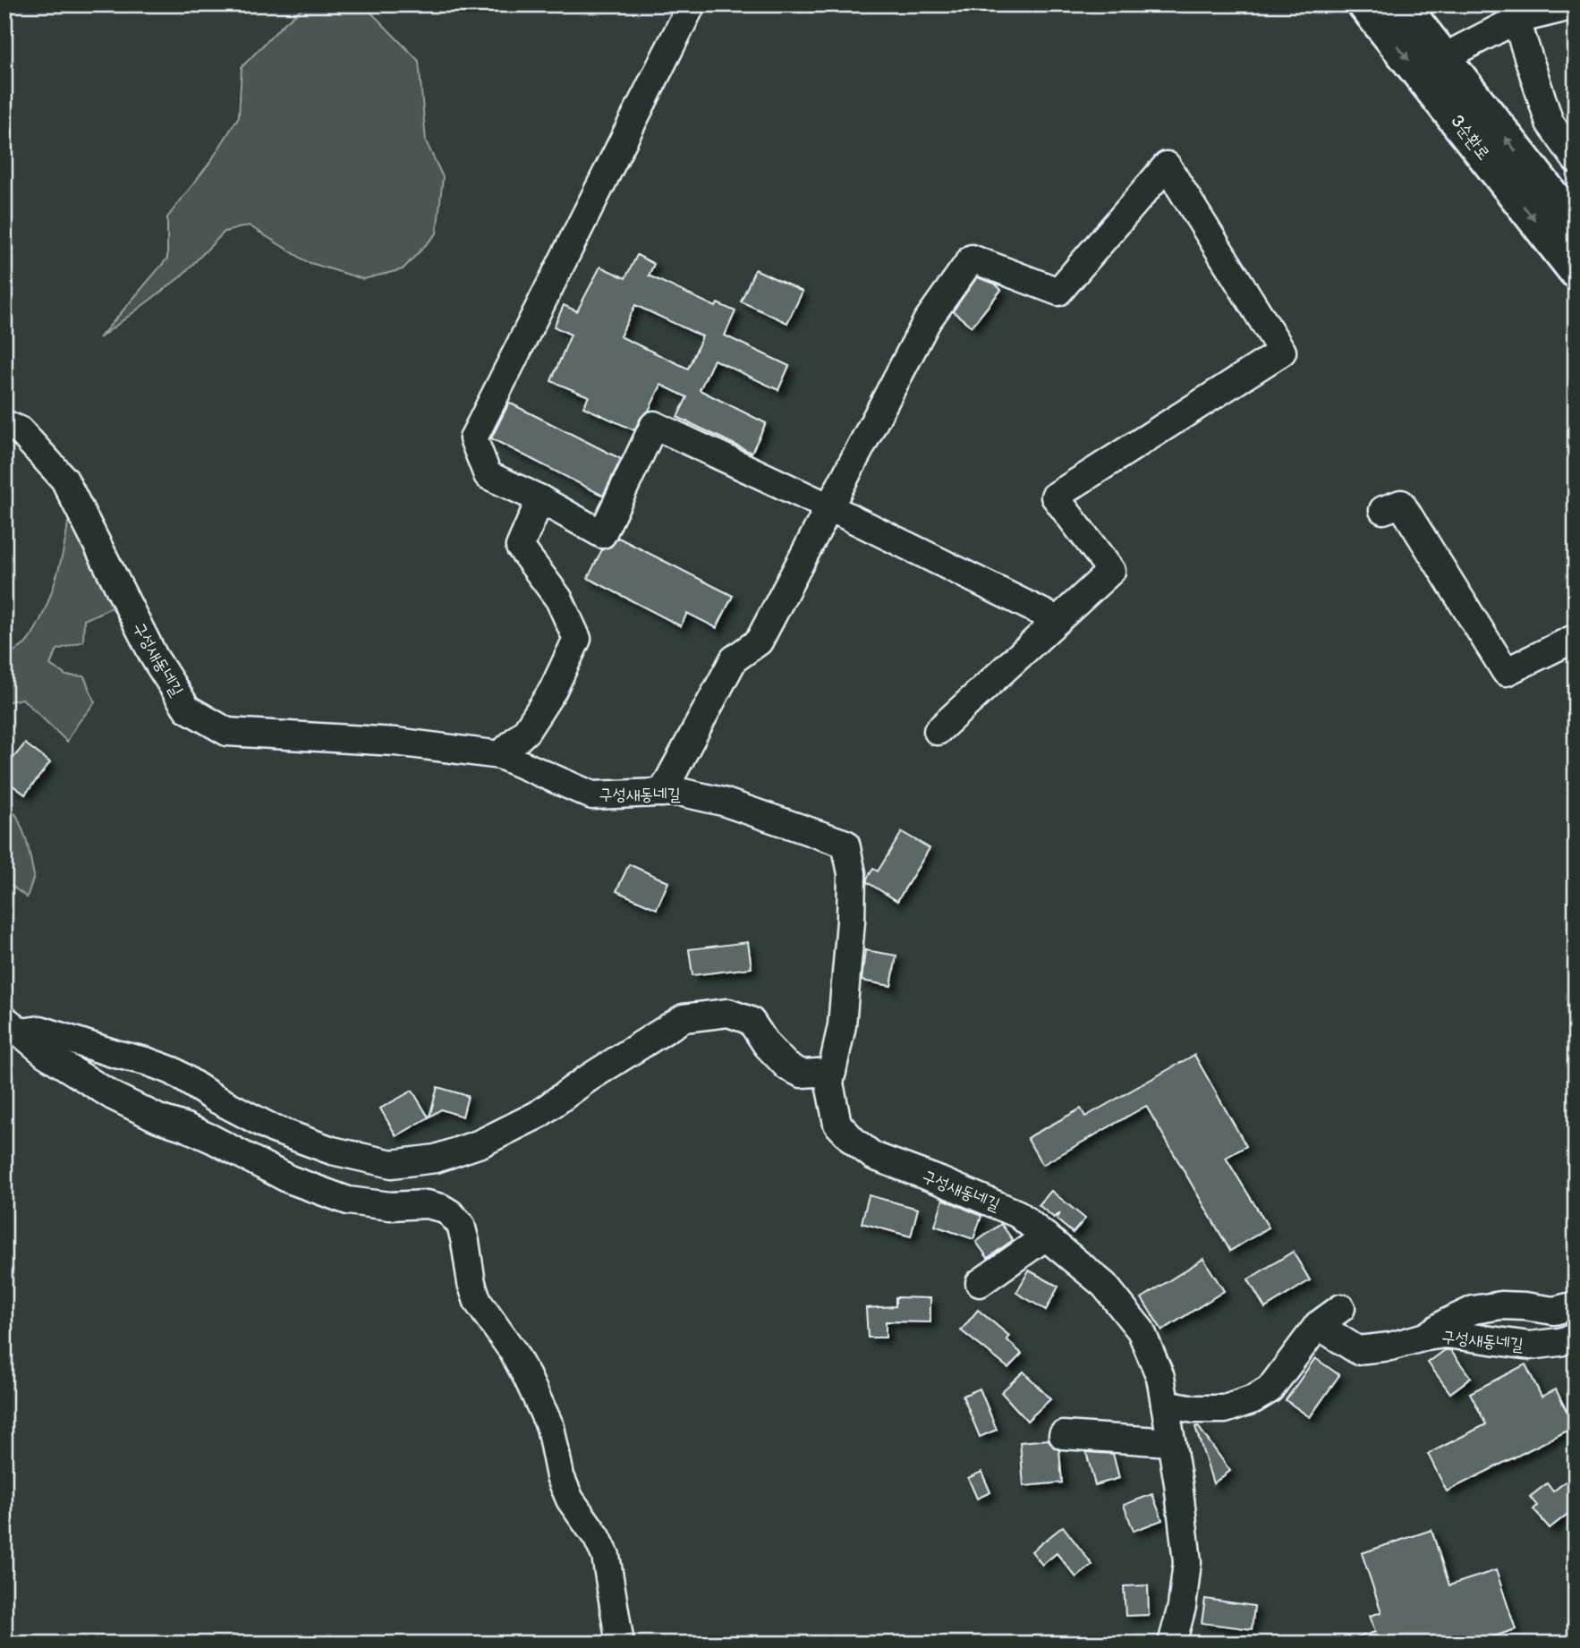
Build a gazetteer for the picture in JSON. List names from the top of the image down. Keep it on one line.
{"streets":{"highway":["3순환로"],"street":["구성새동네길"]}}
